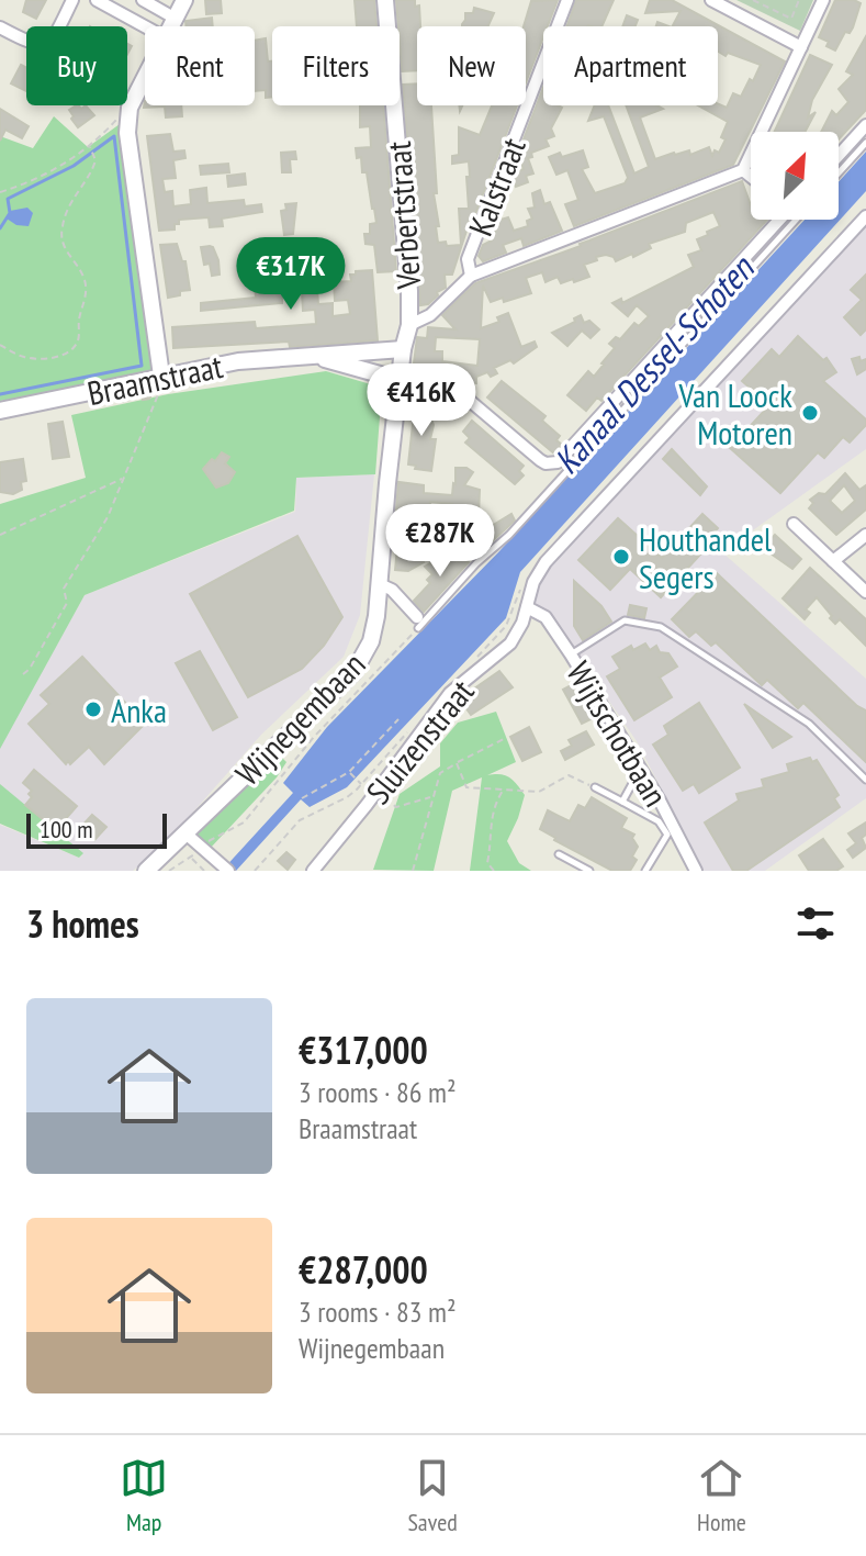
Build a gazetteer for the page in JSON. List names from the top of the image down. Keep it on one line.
{"streets":{"street":["Kalstraat","Verbertstraat","Braamstraat","Wijnegembaan","Wijtschotbaan","Sluizenstraat"]},"crossings":[["Verbertstraat","Wijnegembaan"],["Braamstraat","Wijnegembaan"],["Wijtschotbaan","Sluizenstraat"]],"water":["Kanaal Dessel-Schoten"],"places":["Van Loock Motoren","Houthandel Segers","Anka"],"scale_bar":"100 m","north":"top right","page":{"chip":["Buy","Rent","Filters","New","Apartment"],"price":["€317K","€416K","€287K"],"scale":"100 m","heading":"3 homes","list":[{"name":"€317,000","note":"3 rooms · 86 m² · Braamstraat"},{"name":"€287,000","note":"3 rooms · 83 m² · Wijnegembaan"}],"tabs":["Map","Saved","Home"]}}
